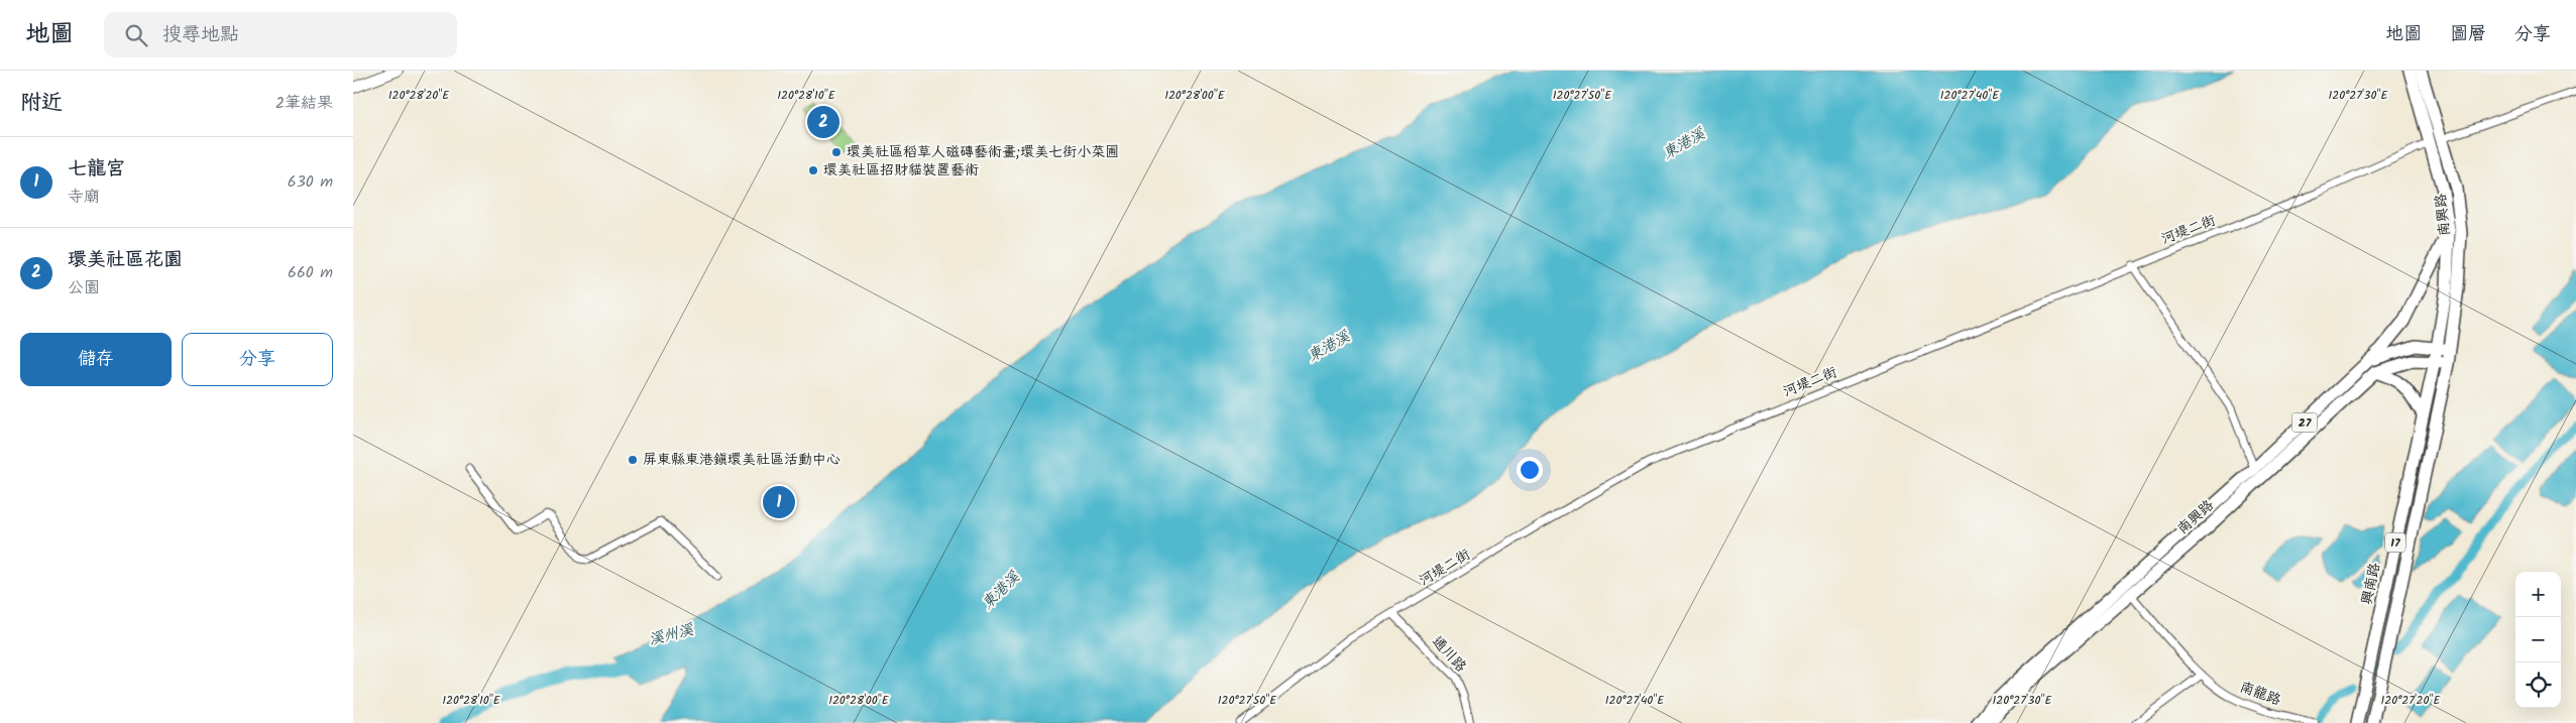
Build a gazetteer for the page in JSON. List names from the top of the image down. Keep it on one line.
{"streets":{"main road":["南興路","27","17","興南路"],"street":["河堤二街","通川路","南龍路"]},"crossings":[["南興路","河堤二街"],["南興路","17"],["南興路","興南路"],["南興路","南龍路"],["河堤二街","17"],["河堤二街","通川路"]],"water":["東港溪","溪州溪"],"places":["環美社區稻草人磁磚藝術畫;環美七街小菜圃","環美社區招財貓裝置藝術","屏東縣東港鎮環美社區活動中心"],"page":{"header":"地圖","search":"搜尋地點","nav":["地圖","圖層","分享"],"heading":["附近","2筆結果"],"pins":["2","1"],"list":[{"mark":"1","name":"七龍宮","note":"寺廟","value":"630 m"},{"mark":"2","name":"環美社區花園","note":"公園","value":"660 m"}],"buttons":["儲存","分享"],"map_buttons":["+","−"]},"coordinates":["120°28'20\"E","120°28'10\"E","120°28'00\"E","120°27'50\"E","120°27'40\"E","120°27'30\"E","120°27'20\"E"]}
